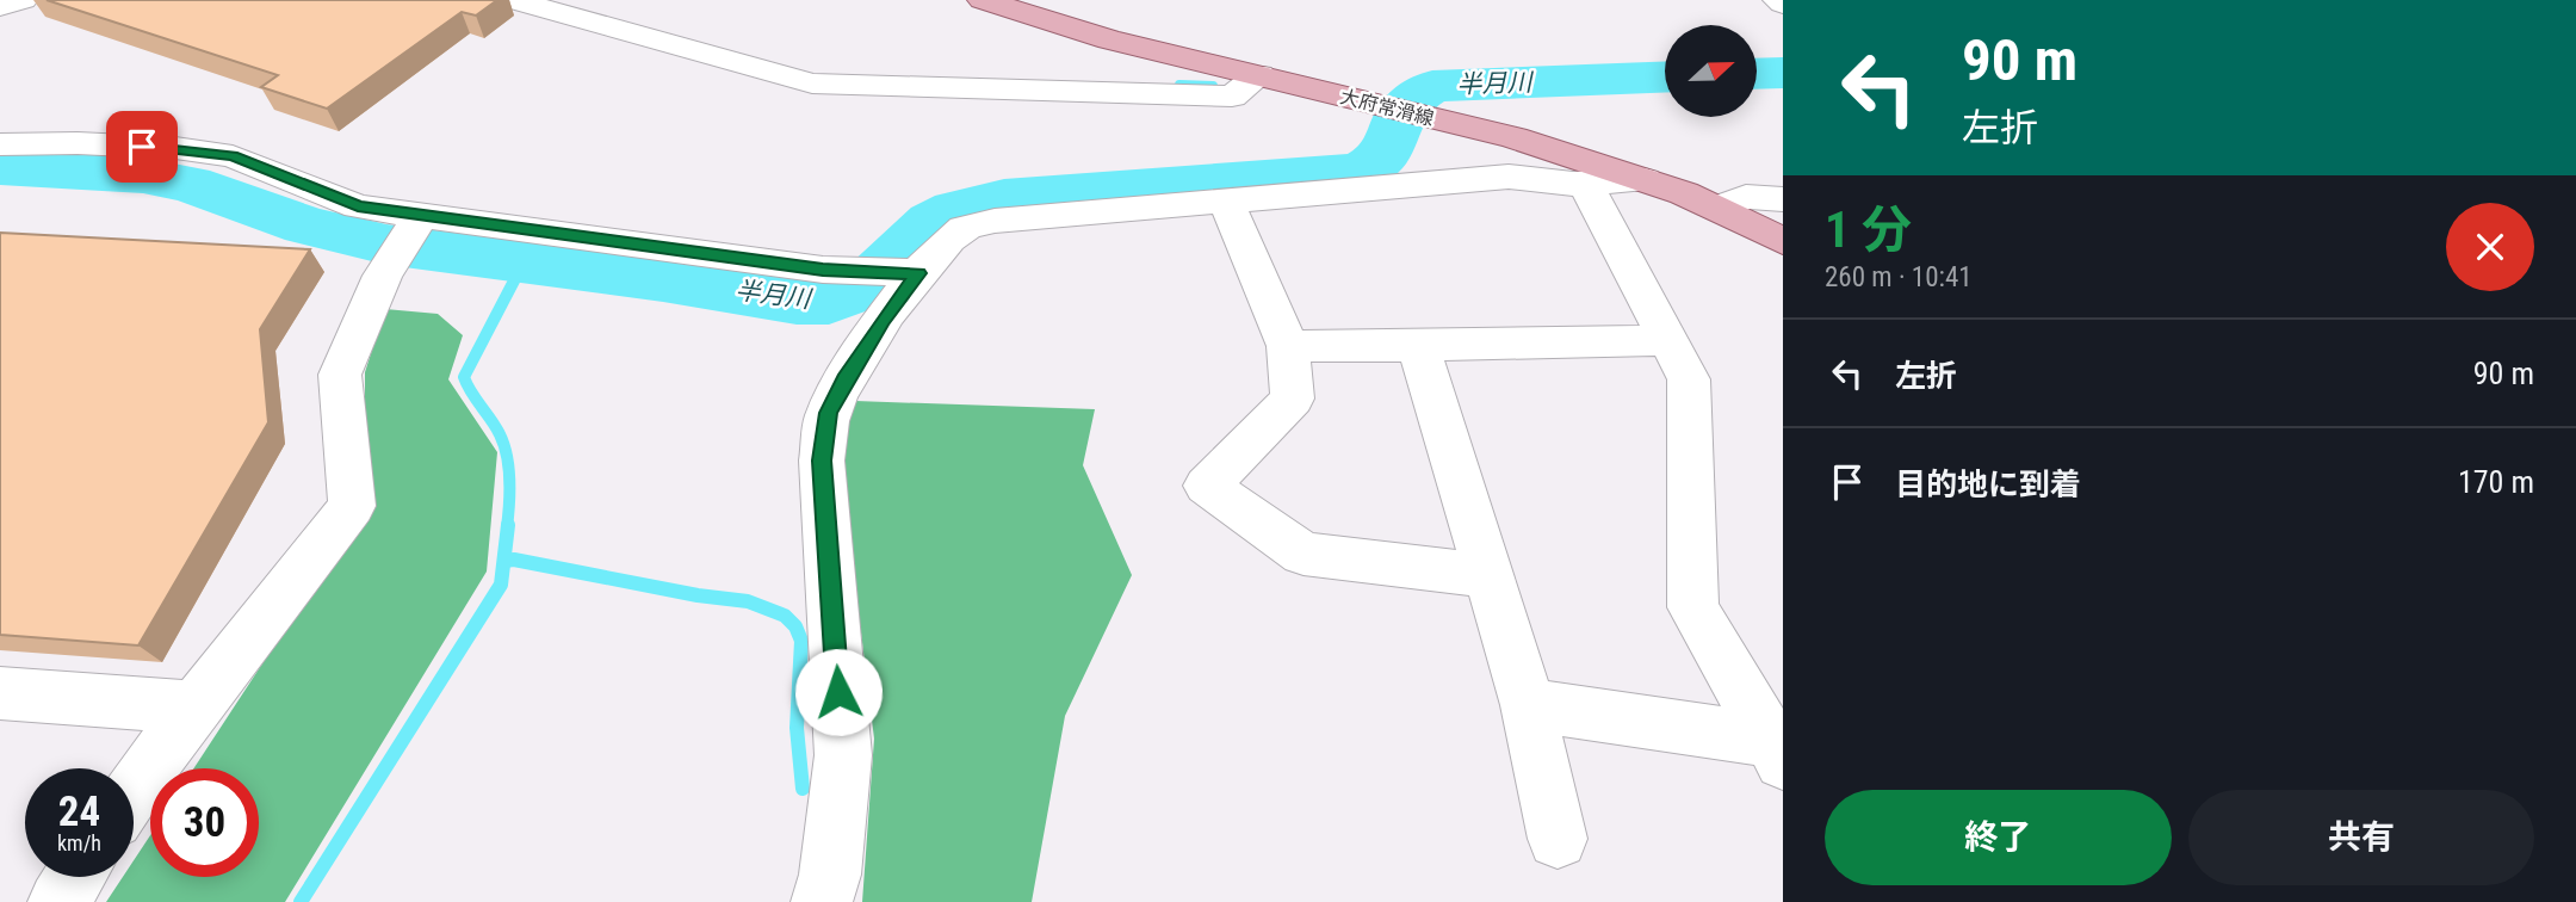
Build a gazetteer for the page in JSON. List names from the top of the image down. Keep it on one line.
{"streets":{"main road":["大府常滑線"]},"water":["半月川"],"north":"right","page":{"turn":["90 m","左折"],"heading":["1 分","260 m · 10:41"],"list":[{"name":"左折","value":"90 m"},{"name":"目的地に到着","value":"170 m"}],"speed":"24 km/h","limit":"30","buttons":["終了","共有"]}}
